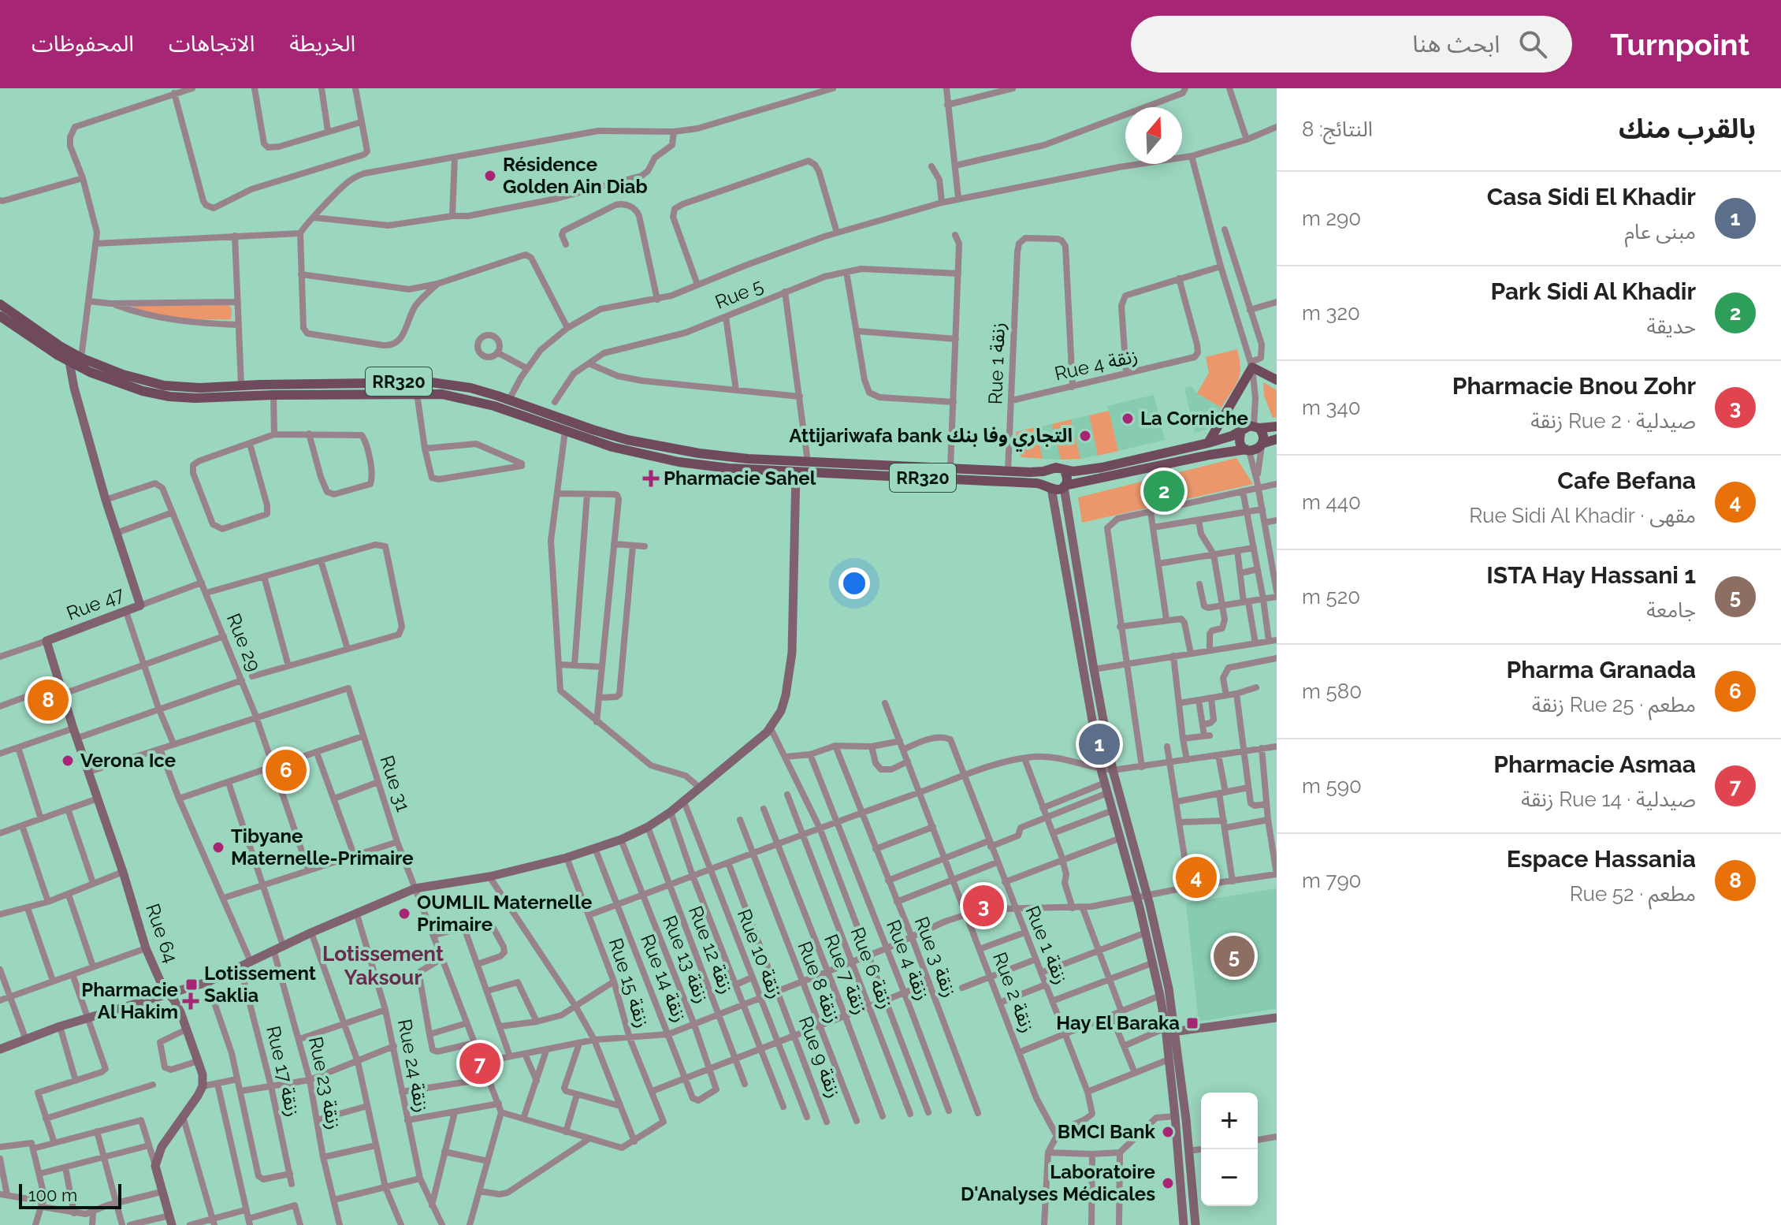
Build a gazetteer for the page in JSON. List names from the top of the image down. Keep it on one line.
{"streets":{"main road":["RR320"],"street":["Rue 5","Rue 1 زنقة","Rue 4 زنقة","Rue 47","Rue 29","Rue 31","Rue 64","Rue 12 زنقة","Rue 10 زنقة","Rue 3 زنقة","Rue 13 زنقة","Rue 6 زنقة","Rue 7 زنقة","Rue 14 زنقة","Rue 8 زنقة","Rue 15 زنقة","Rue 2 زنقة","Rue 9 زنقة","Rue 24 زنقة","Rue 17 زنقة","Rue 23 زنقة"]},"crossings":[["Rue 1 زنقة","Rue 4 زنقة"],["Rue 1 زنقة","RR320"],["Rue 1 زنقة","Rue 2 زنقة"],["Rue 47","Rue 29"],["Rue 47","Rue 64"],["Rue 29","Rue 31"],["Rue 13 زنقة","Rue 14 زنقة"]],"districts":["Lotissement Yaksour"],"places":{"other":["Résidence Golden Ain Diab","La Corniche","Attijariwafa bank التجاري وفا بنك","Verona Ice","Tibyane Maternelle-Primaire","OUMLIL Maternelle Primaire","BMCI Bank","Laboratoire D'Analyses Médicales"],"health":["Pharmacie Sahel","Pharmacie Al Hakim"],"transit":["Lotissement Saklia","Hay El Baraka"]},"scale_bar":"100 m","north":"top","page":{"header":"Turnpoint","search":"ابحث هنا","nav":["الخريطة","الاتجاهات","المحفوظات"],"heading":["بالقرب منك","النتائج: 8"],"list":[{"mark":"1","name":"Casa Sidi El Khadir","note":"مبنى عام","value":"290 m"},{"mark":"2","name":"Park Sidi Al Khadir","note":"حديقة","value":"320 m"},{"mark":"3","name":"Pharmacie Bnou Zohr","note":"صيدلية · Rue 2 زنقة","value":"340 m"},{"mark":"4","name":"Cafe Befana","note":"مقهى · Rue Sidi Al Khadir","value":"440 m"},{"mark":"5","name":"ISTA Hay Hassani 1","note":"جامعة","value":"520 m"},{"mark":"6","name":"Pharma Granada","note":"مطعم · Rue 25 زنقة","value":"580 m"},{"mark":"7","name":"Pharmacie Asmaa","note":"صيدلية · Rue 14 زنقة","value":"590 m"},{"mark":"8","name":"Espace Hassania","note":"مطعم · Rue 52","value":"790 m"}],"pins":["2","8","1","6","4","3","5","7"],"map_buttons":["+","−"],"scale":"100 m"}}
